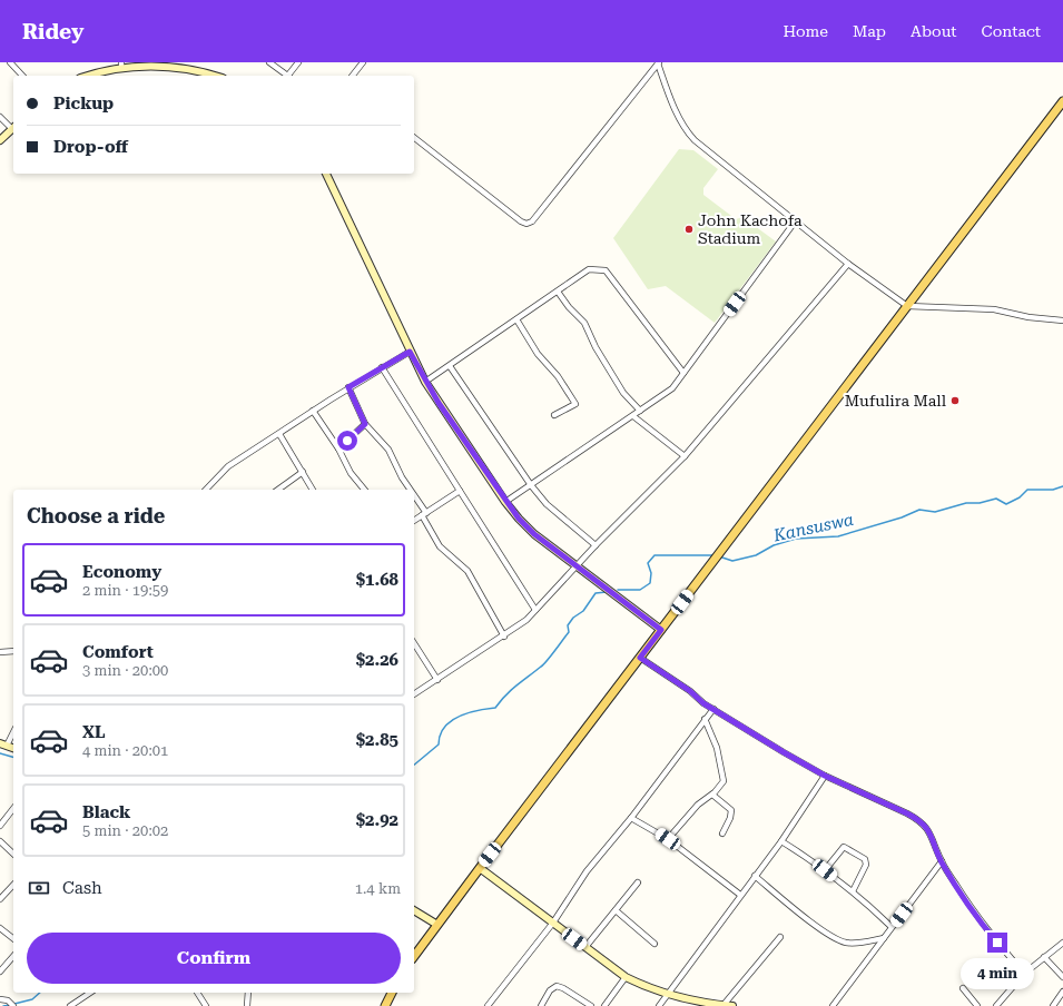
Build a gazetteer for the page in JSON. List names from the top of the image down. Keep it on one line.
{"water":["Kansuswa"],"places":["John Kachofa Stadium","Mufulira Mall"],"page":{"header":"Ridey","nav":["Home","Map","About","Contact"],"banner":["Pickup","Drop-off"],"heading":"Choose a ride","list":[{"name":"Economy","note":"2 min · 19:59","value":"$1.68"},{"name":"Comfort","note":"3 min · 20:00","value":"$2.26"},{"name":"XL","note":"4 min · 20:01","value":"$2.85"},{"name":"Black","note":"5 min · 20:02","value":"$2.92"}],"pay":["Cash","1.4 km"],"buttons":"Confirm","bubble":"4 min"}}
